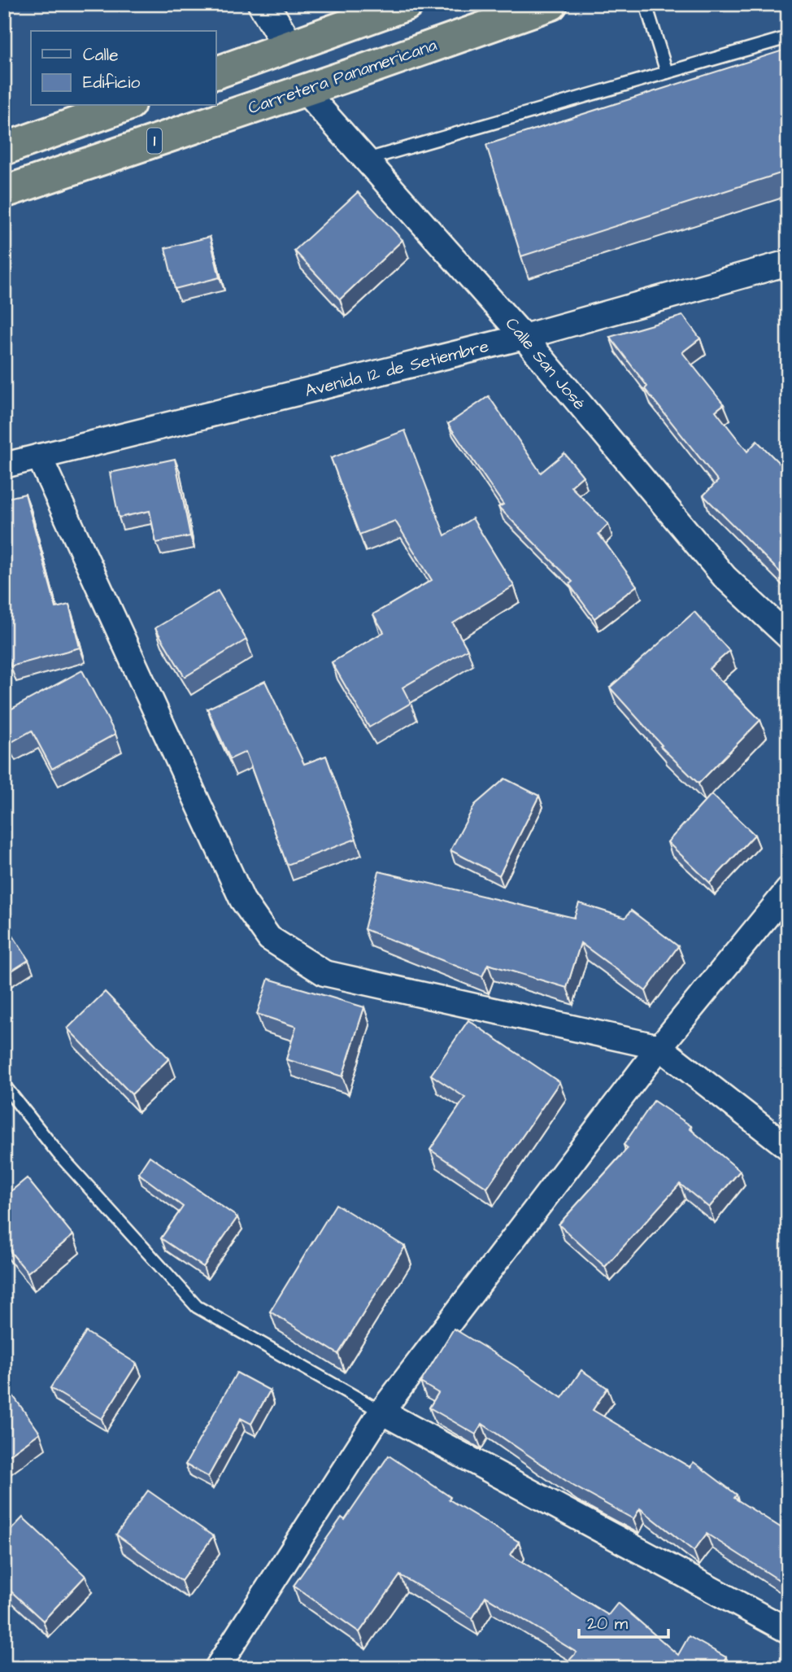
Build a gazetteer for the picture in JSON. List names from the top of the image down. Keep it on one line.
{"streets":{"highway":["Carretera Panamericana","1"],"street":["Calle San José","Avenida 12 de Setiembre"]},"crossings":[["Carretera Panamericana","Calle San José"],["Calle San José","Avenida 12 de Setiembre"]],"legend":["Calle","Edificio"],"scale_bar":"20 m"}
